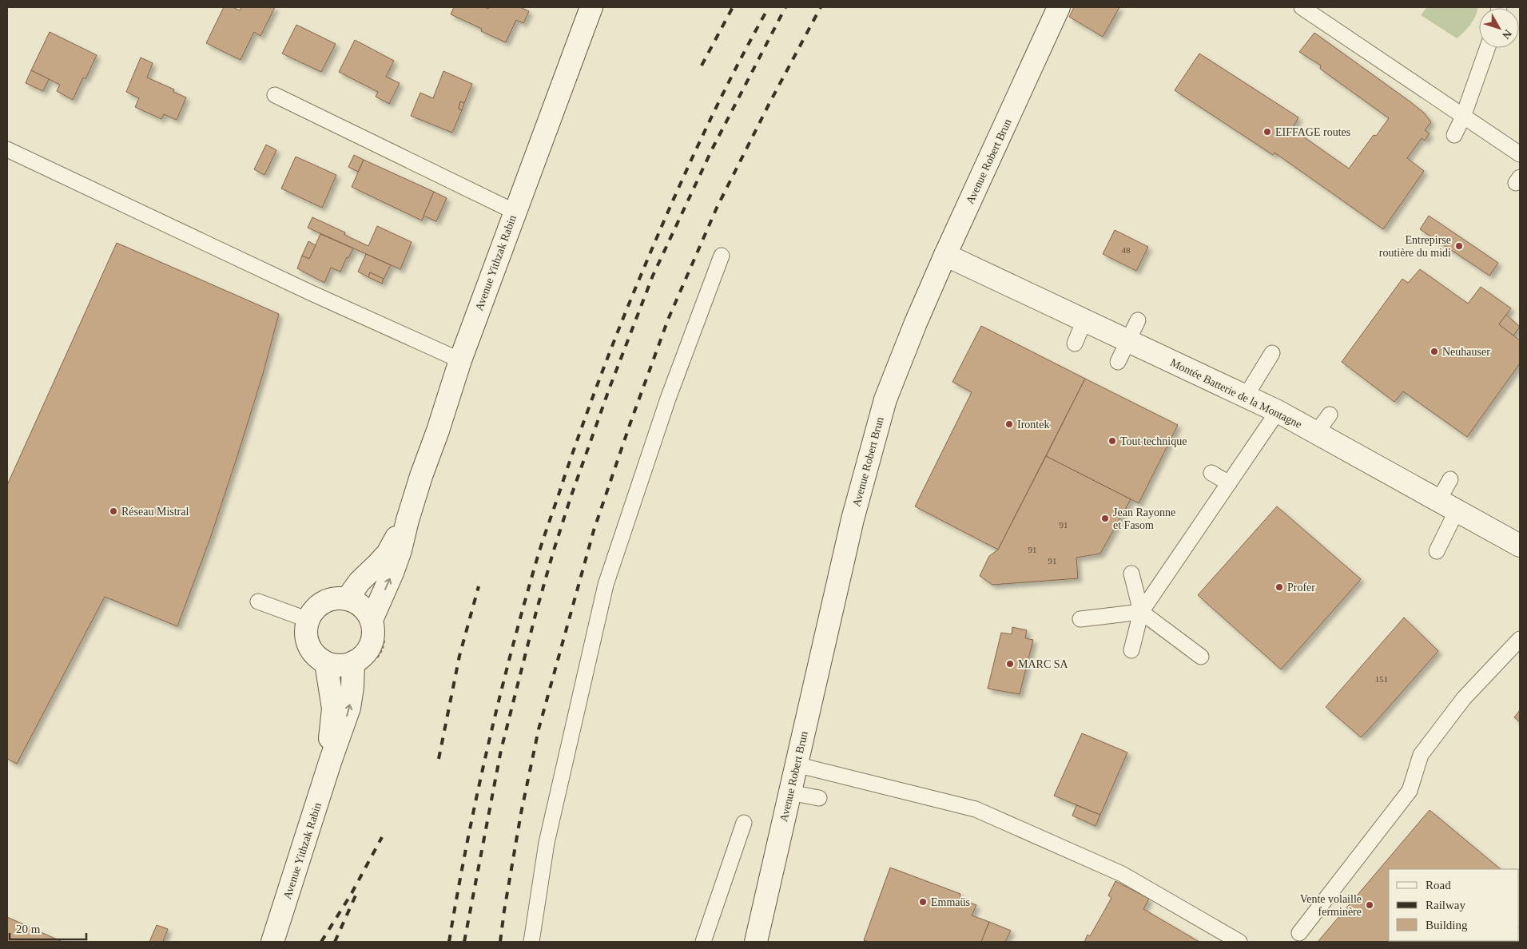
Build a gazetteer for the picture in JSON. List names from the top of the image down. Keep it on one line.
{"streets":{"street":["Avenue Robert Brun","Avenue Yithzak Rabin","Montée Batterie de la Montagne"]},"crossings":[["Avenue Robert Brun","Montée Batterie de la Montagne"]],"places":["EIFFAGE routes","Entrepirse routière du midi","Neuhauser","Irontek","Tout technique","Réseau Mistral","Jean Rayonne et Fasom","Profer","MARC SA","Emmaüs","Vente volaille ferminère"],"house_numbers":["48","91","91","91","151"],"legend":["Road","Railway","Building"],"scale_bar":"20 m","north":"bottom right"}
